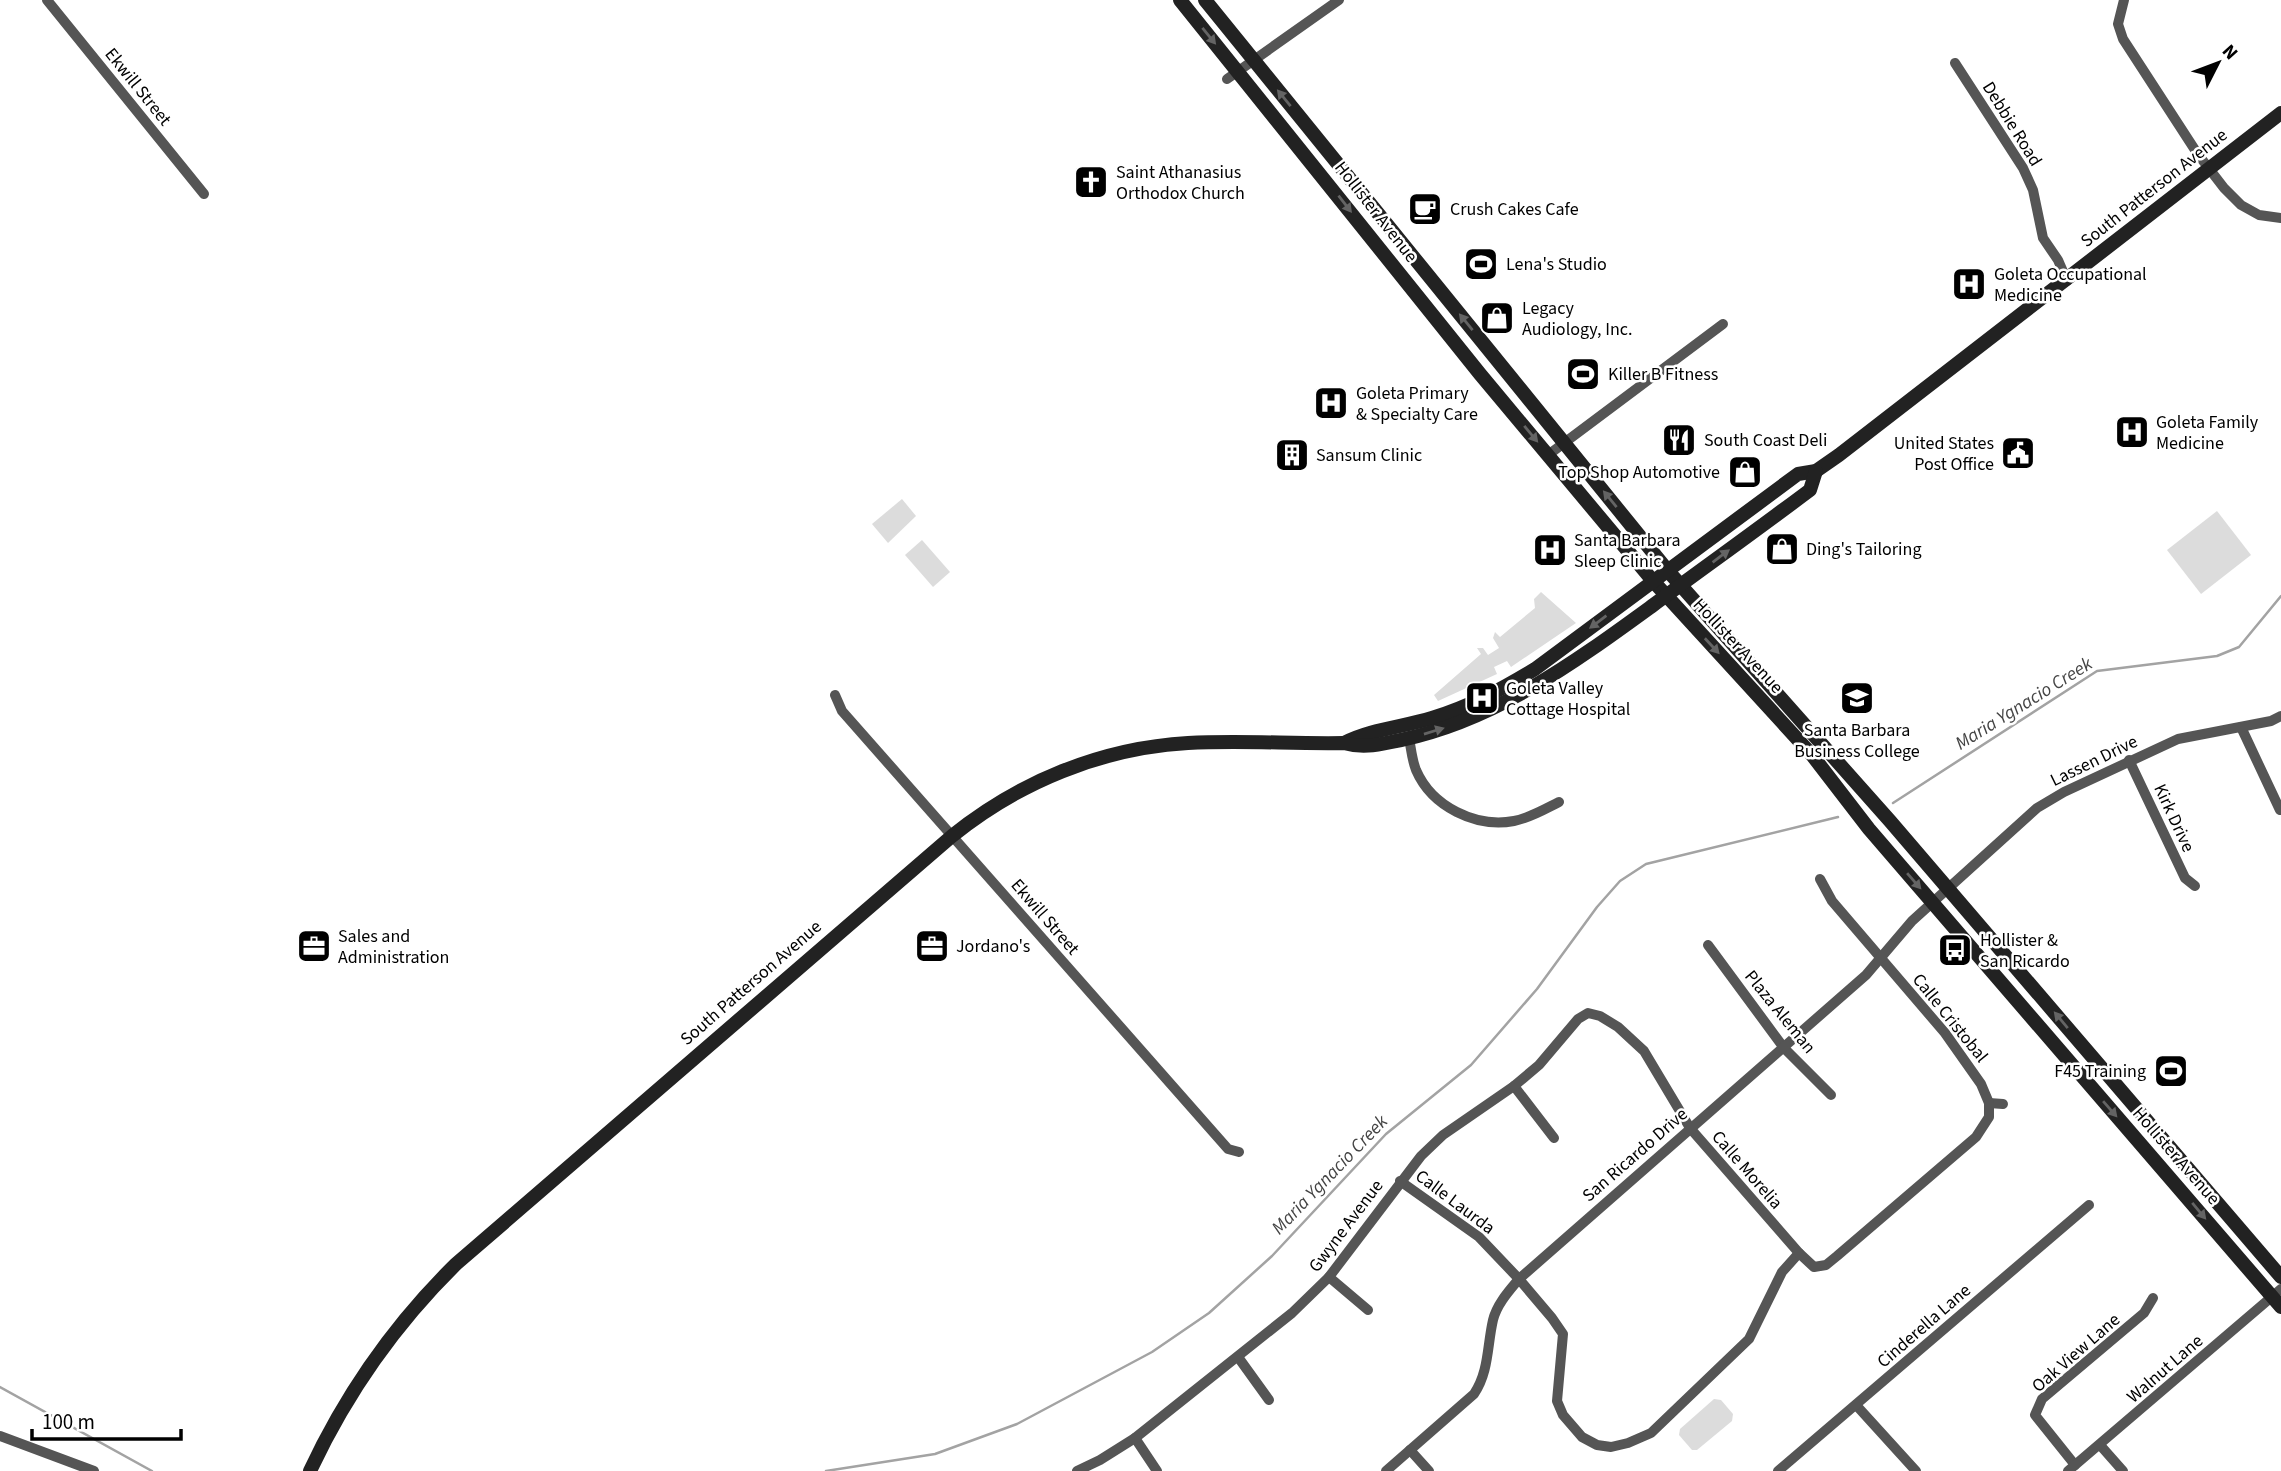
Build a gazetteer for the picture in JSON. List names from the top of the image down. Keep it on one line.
{"streets":{"main road":["South Patterson Avenue","Hollister Avenue"],"street":["Ekwill Street","Debbie Road","Lassen Drive","Kirk Drive","Plaza Aleman","Calle Cristobal","San Ricardo Drive","Calle Morelia","Calle Laurda","Gwyne Avenue","Cinderella Lane","Oak View Lane","Walnut Lane"]},"crossings":[["Ekwill Street","South Patterson Avenue"],["Debbie Road","South Patterson Avenue"],["South Patterson Avenue","Hollister Avenue"],["Hollister Avenue","Lassen Drive"],["Hollister Avenue","San Ricardo Drive"],["Hollister Avenue","Walnut Lane"],["Lassen Drive","Kirk Drive"],["Lassen Drive","San Ricardo Drive"],["Plaza Aleman","San Ricardo Drive"],["Calle Cristobal","San Ricardo Drive"],["San Ricardo Drive","Calle Morelia"],["San Ricardo Drive","Calle Laurda"],["Calle Morelia","Calle Laurda"],["Calle Morelia","Gwyne Avenue"],["Calle Laurda","Gwyne Avenue"],["Oak View Lane","Walnut Lane"]],"water":["Maria Ygnacio Creek"],"places":{"church":["Saint Athanasius Orthodox Church"],"cafe":["Crush Cakes Cafe"],"sports":["Lena's Studio","Killer B Fitness","F45 Training"],"hospital":["Goleta Occupational Medicine","Goleta Primary & Specialty Care","Goleta Family Medicine","Santa Barbara Sleep Clinic","Goleta Valley Cottage Hospital"],"shop":["Legacy Audiology, Inc.","Top Shop Automotive","Ding's Tailoring"],"restaurant":["South Coast Deli"],"public building":["United States Post Office"],"building":["Sansum Clinic"],"school or university":["Santa Barbara Business College"],"office":["Sales and Administration","Jordano's"],"bus stop":["Hollister & San Ricardo"]},"scale_bar":"100 m","north":"top right"}
